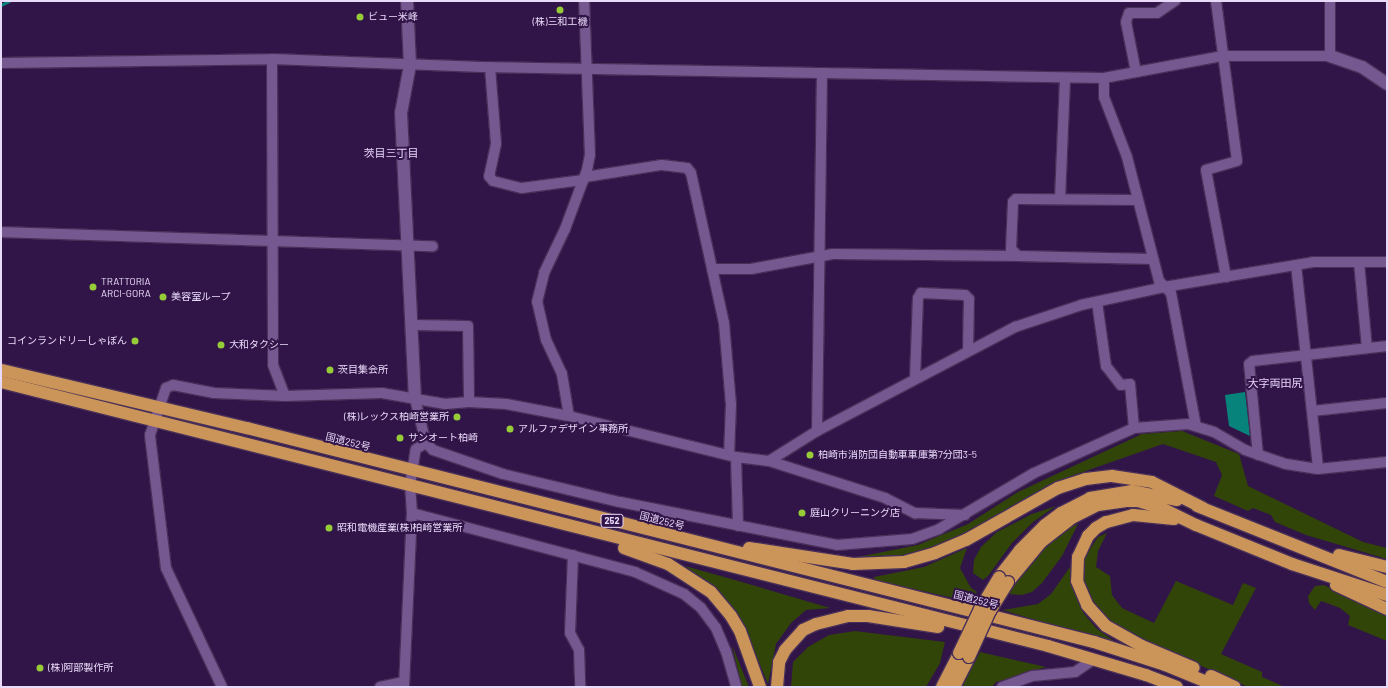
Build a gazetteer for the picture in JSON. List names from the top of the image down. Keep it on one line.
{"streets":{"highway":["国道252号","252"]},"districts":["茨目三丁目","大字両田尻"],"places":["(株)三和工機","ビュー米峰","TRATTORIA ARCI-GORA","美容室ループ","コインランドリーしゃぼん","大和タクシー","茨目集会所","(株)レックス柏崎営業所","アルファデザイン事務所","サンオート柏崎","柏崎市消防団自動車車庫第7分団3-5","庭山クリーニング店","昭和電機産業(株)柏崎営業所","(株)阿部製作所"]}
